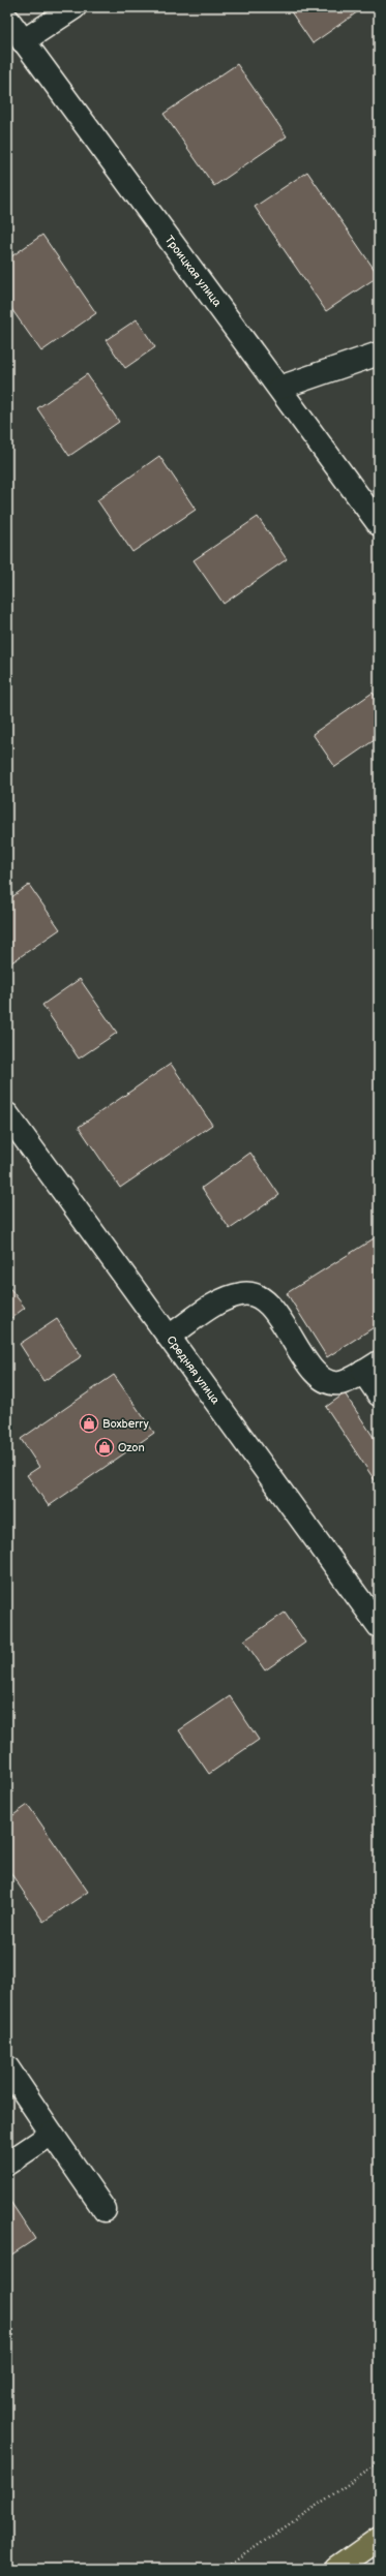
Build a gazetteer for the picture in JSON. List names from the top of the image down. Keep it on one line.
{"streets":{"street":["Троицкая улица","Средняя улица"]},"places":{"shop":["Boxberry","Ozon"]}}
